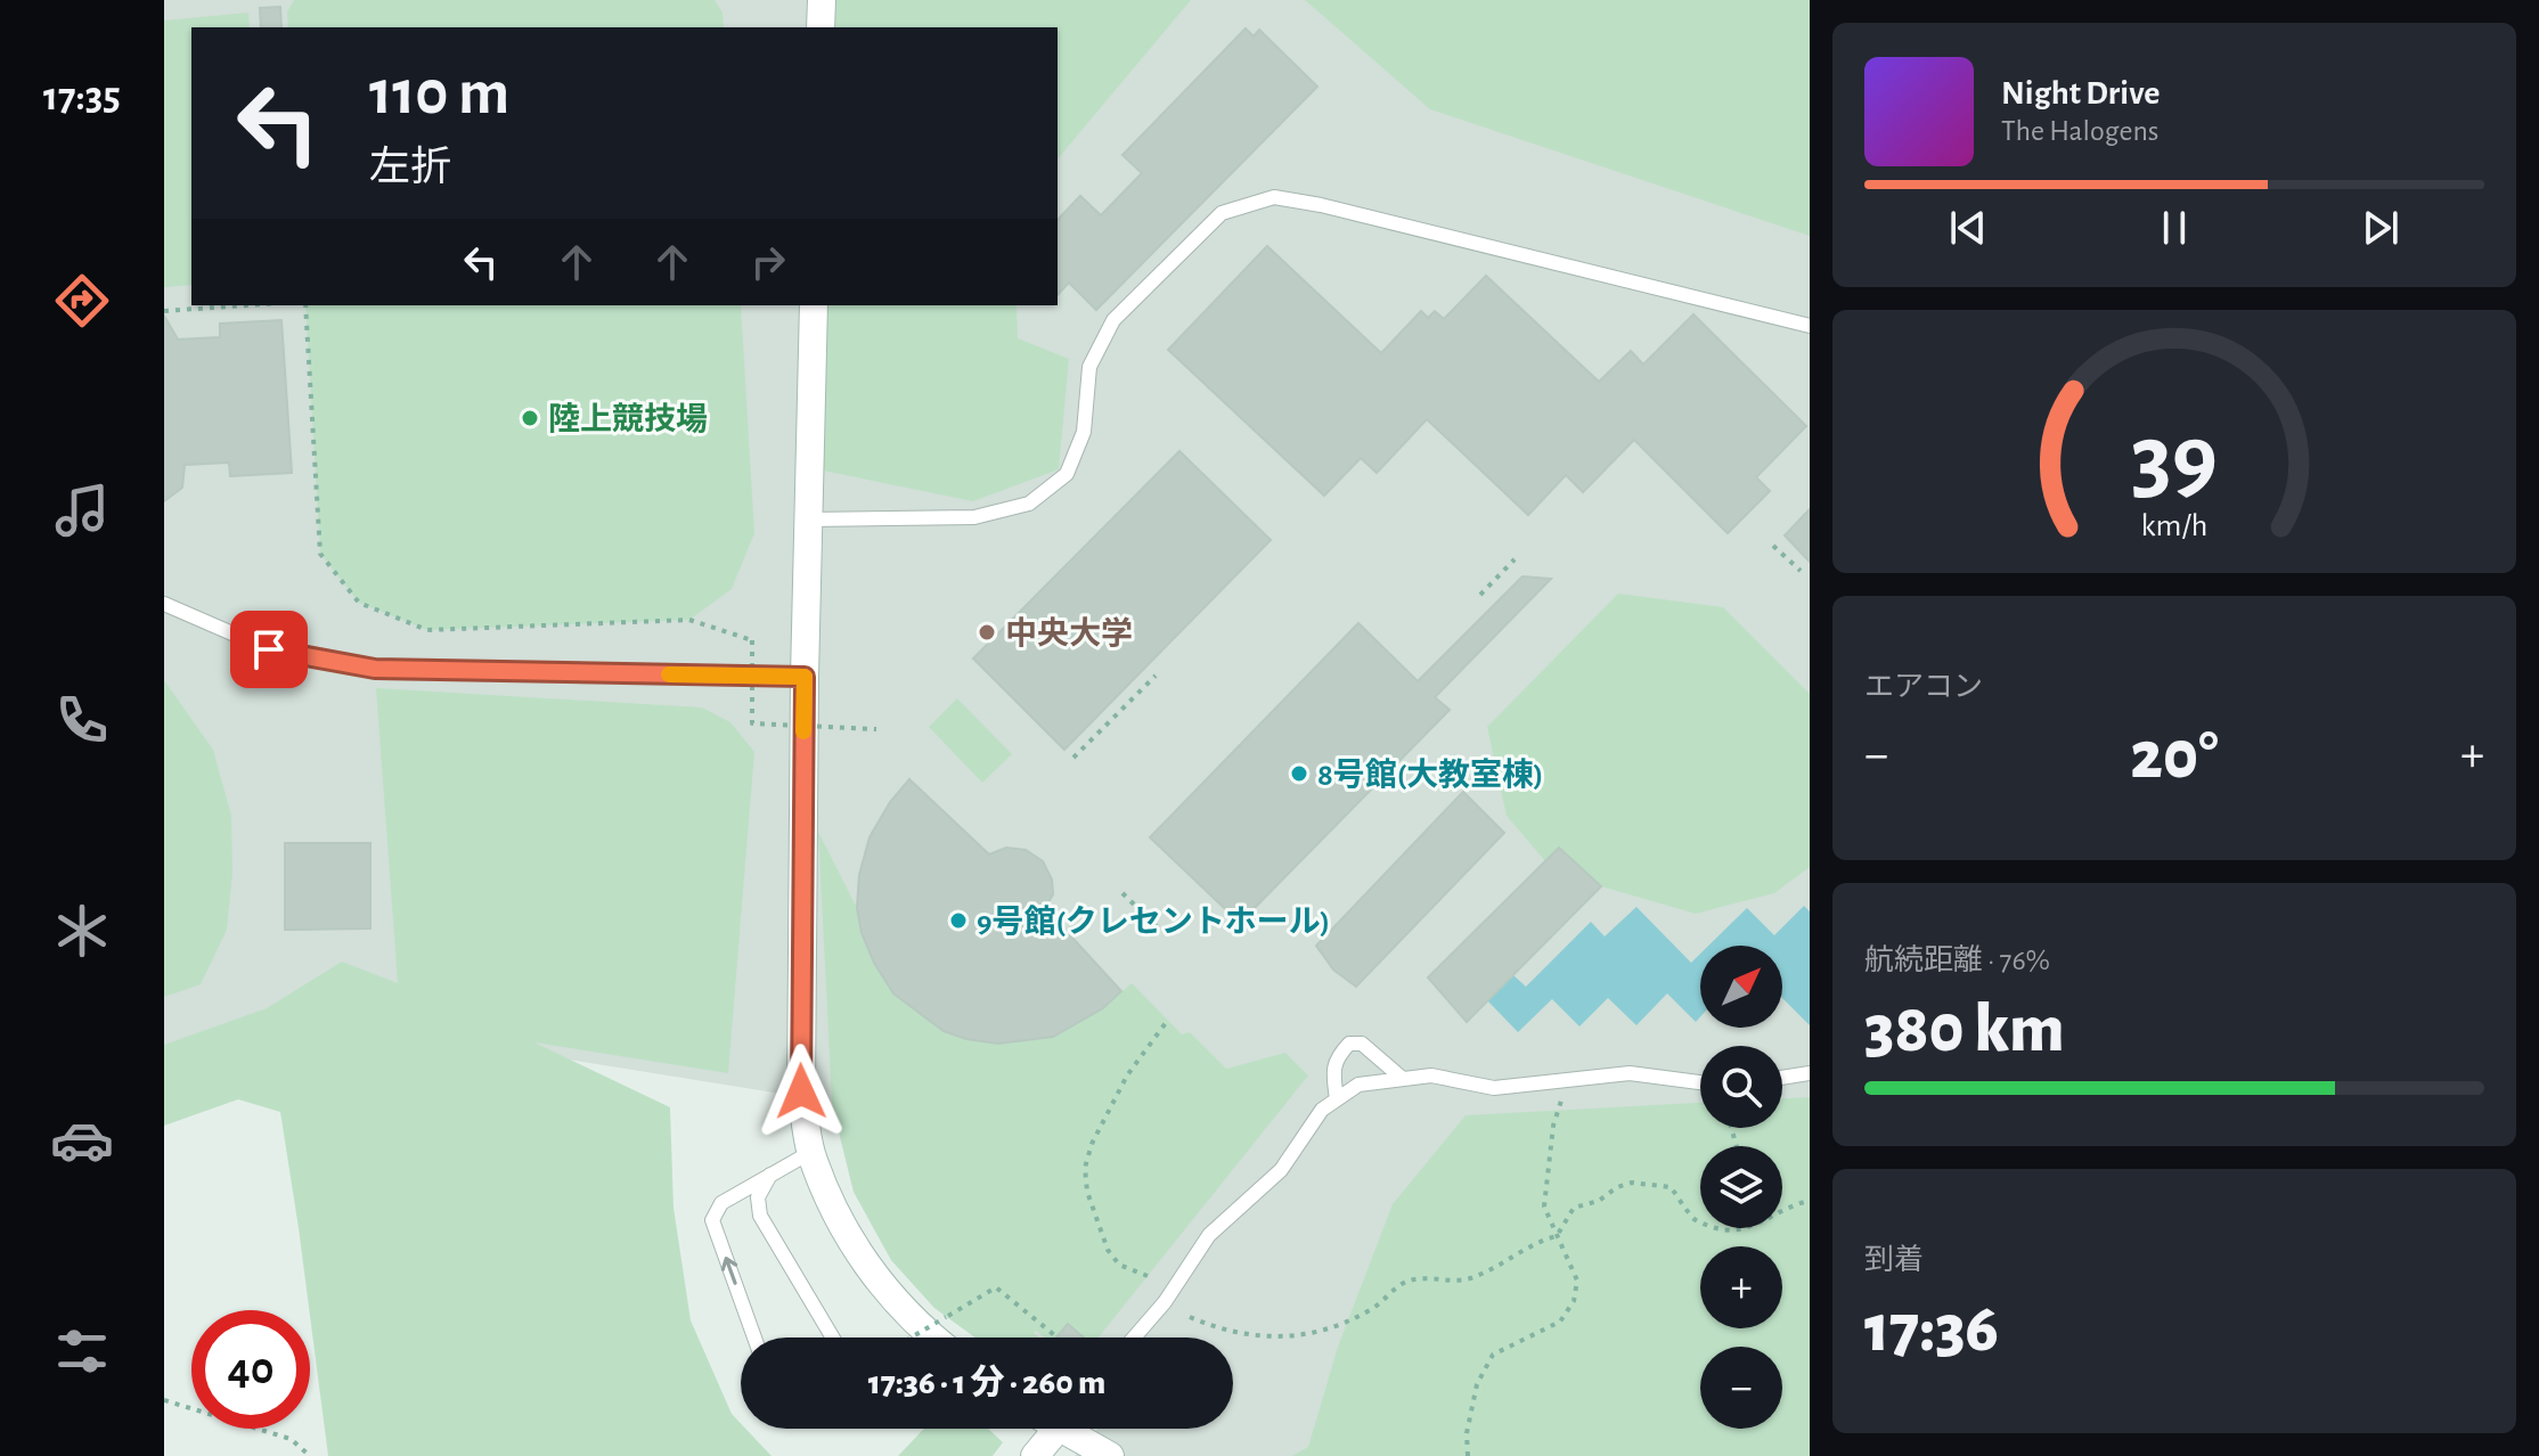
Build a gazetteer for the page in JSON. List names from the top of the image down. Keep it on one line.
{"places":["陸上競技場","中央大学","8号館(大教室棟)","9号館(クレセントホール)"],"north":"top right","page":{"tabs":"17:35","turn":["110 m","左折"],"song":["Night Drive","The Halogens"],"tile":["エアコン",["航続距離 · 76%","380 km"],["到着","17:36"]],"heat":["−","20°","+"],"map_buttons":["+","−"],"limit":"40","trip":"17:36 · 1 分 · 260 m","gauge":["39","km/h"]}}
